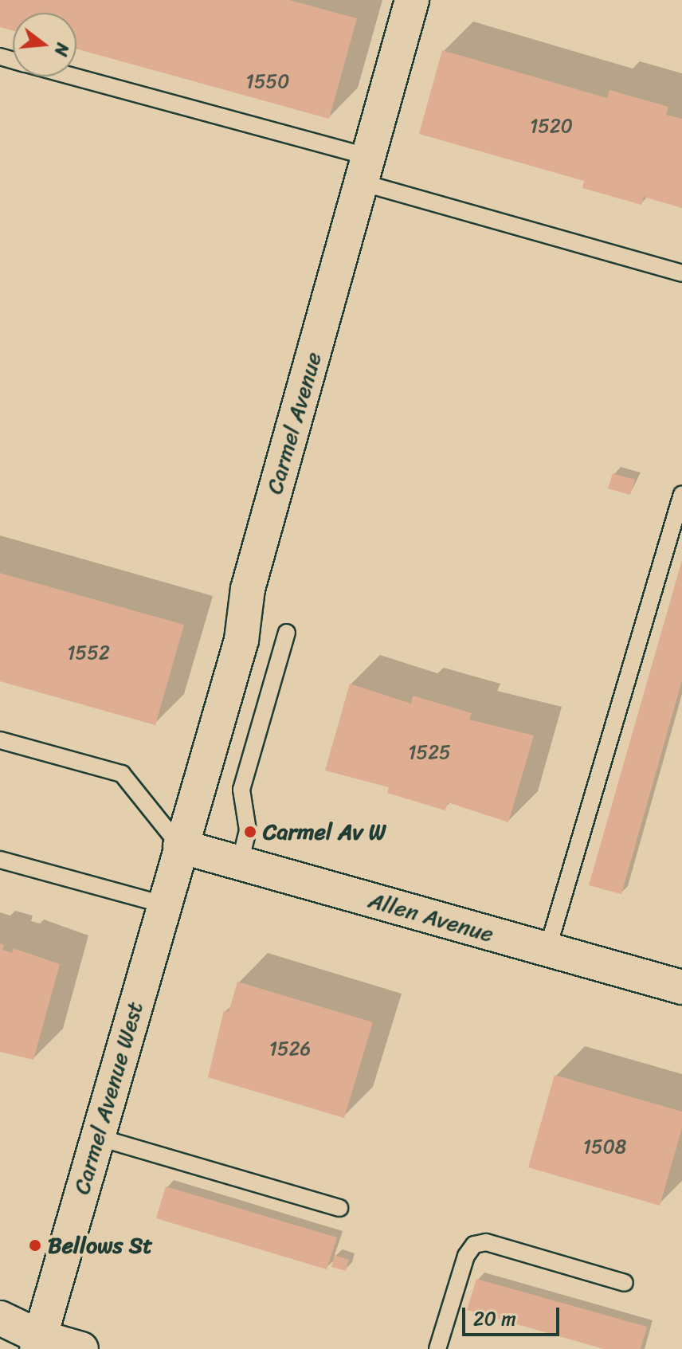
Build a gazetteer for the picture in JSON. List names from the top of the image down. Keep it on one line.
{"streets":{"street":["Carmel Avenue","Allen Avenue","Carmel Avenue West"]},"crossings":[["Carmel Avenue","Allen Avenue"],["Carmel Avenue","Carmel Avenue West"],["Allen Avenue","Carmel Avenue West"]],"places":["Carmel Av W","Bellows St"],"house_numbers":["1550","1520","1552","1525","1526","1508"],"scale_bar":"20 m","north":"right"}
